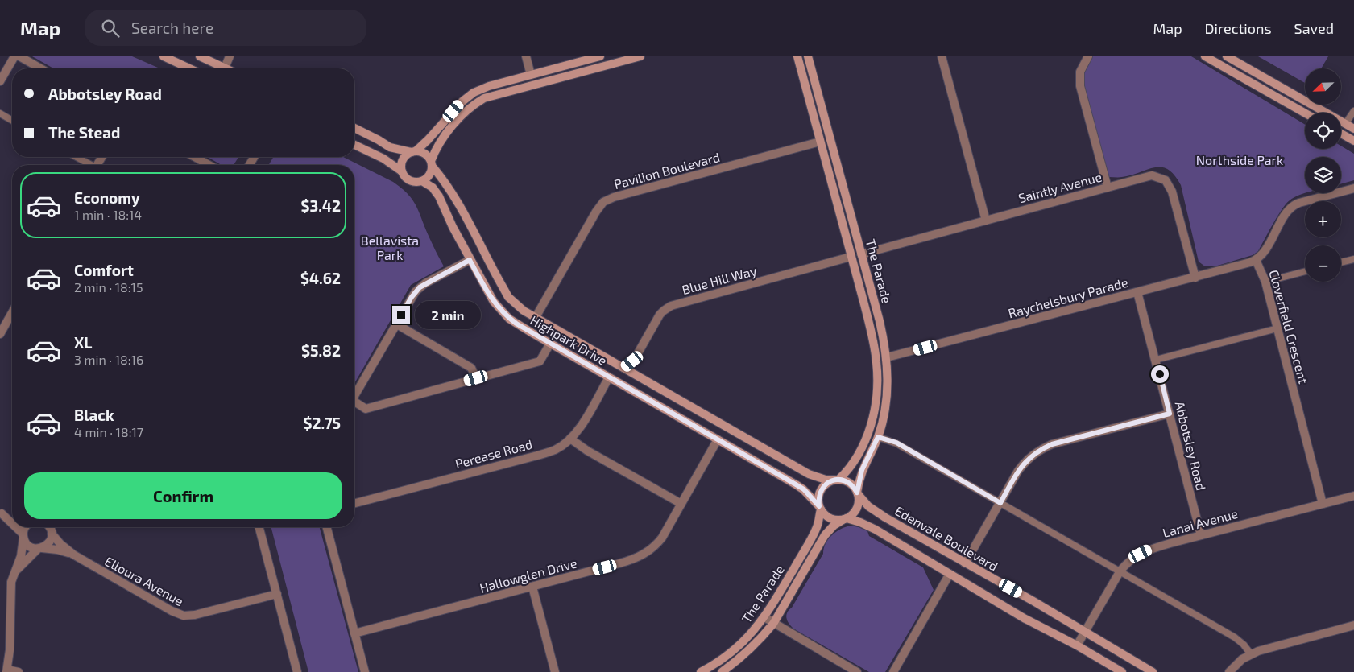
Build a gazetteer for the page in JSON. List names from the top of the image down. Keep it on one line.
{"streets":{"street":["Pavilion Boulevard","Saintly Avenue","The Parade","Blue Hill Way","Raychelsbury Parade","Cloverfield Crescent","Highpark Drive","Abbotsley Road","Perease Road","Lanai Avenue","Edenvale Boulevard","Hallowglen Drive","Elloura Avenue"]},"crossings":[["Pavilion Boulevard","The Parade"],["Pavilion Boulevard","Highpark Drive"],["Saintly Avenue","The Parade"],["Saintly Avenue","Raychelsbury Parade"],["The Parade","Blue Hill Way"],["The Parade","Raychelsbury Parade"],["The Parade","Highpark Drive"],["The Parade","Edenvale Boulevard"],["Blue Hill Way","Highpark Drive"],["Raychelsbury Parade","Cloverfield Crescent"],["Raychelsbury Parade","Abbotsley Road"],["Cloverfield Crescent","Lanai Avenue"],["Highpark Drive","Perease Road"],["Highpark Drive","Edenvale Boulevard"],["Highpark Drive","Hallowglen Drive"],["Abbotsley Road","Lanai Avenue"],["Lanai Avenue","Edenvale Boulevard"]],"parks":["Northside Park","Bellavista Park"],"north":"bottom left","page":{"header":"Map","search":"Search here","nav":["Map","Directions","Saved"],"map_buttons":["+","−"],"banner":["Abbotsley Road","The Stead"],"list":[{"name":"Economy","note":"1 min · 18:14","value":"$3.42"},{"name":"Comfort","note":"2 min · 18:15","value":"$4.62"},{"name":"XL","note":"3 min · 18:16","value":"$5.82"},{"name":"Black","note":"4 min · 18:17","value":"$2.75"}],"bubble":"2 min","buttons":"Confirm"}}
